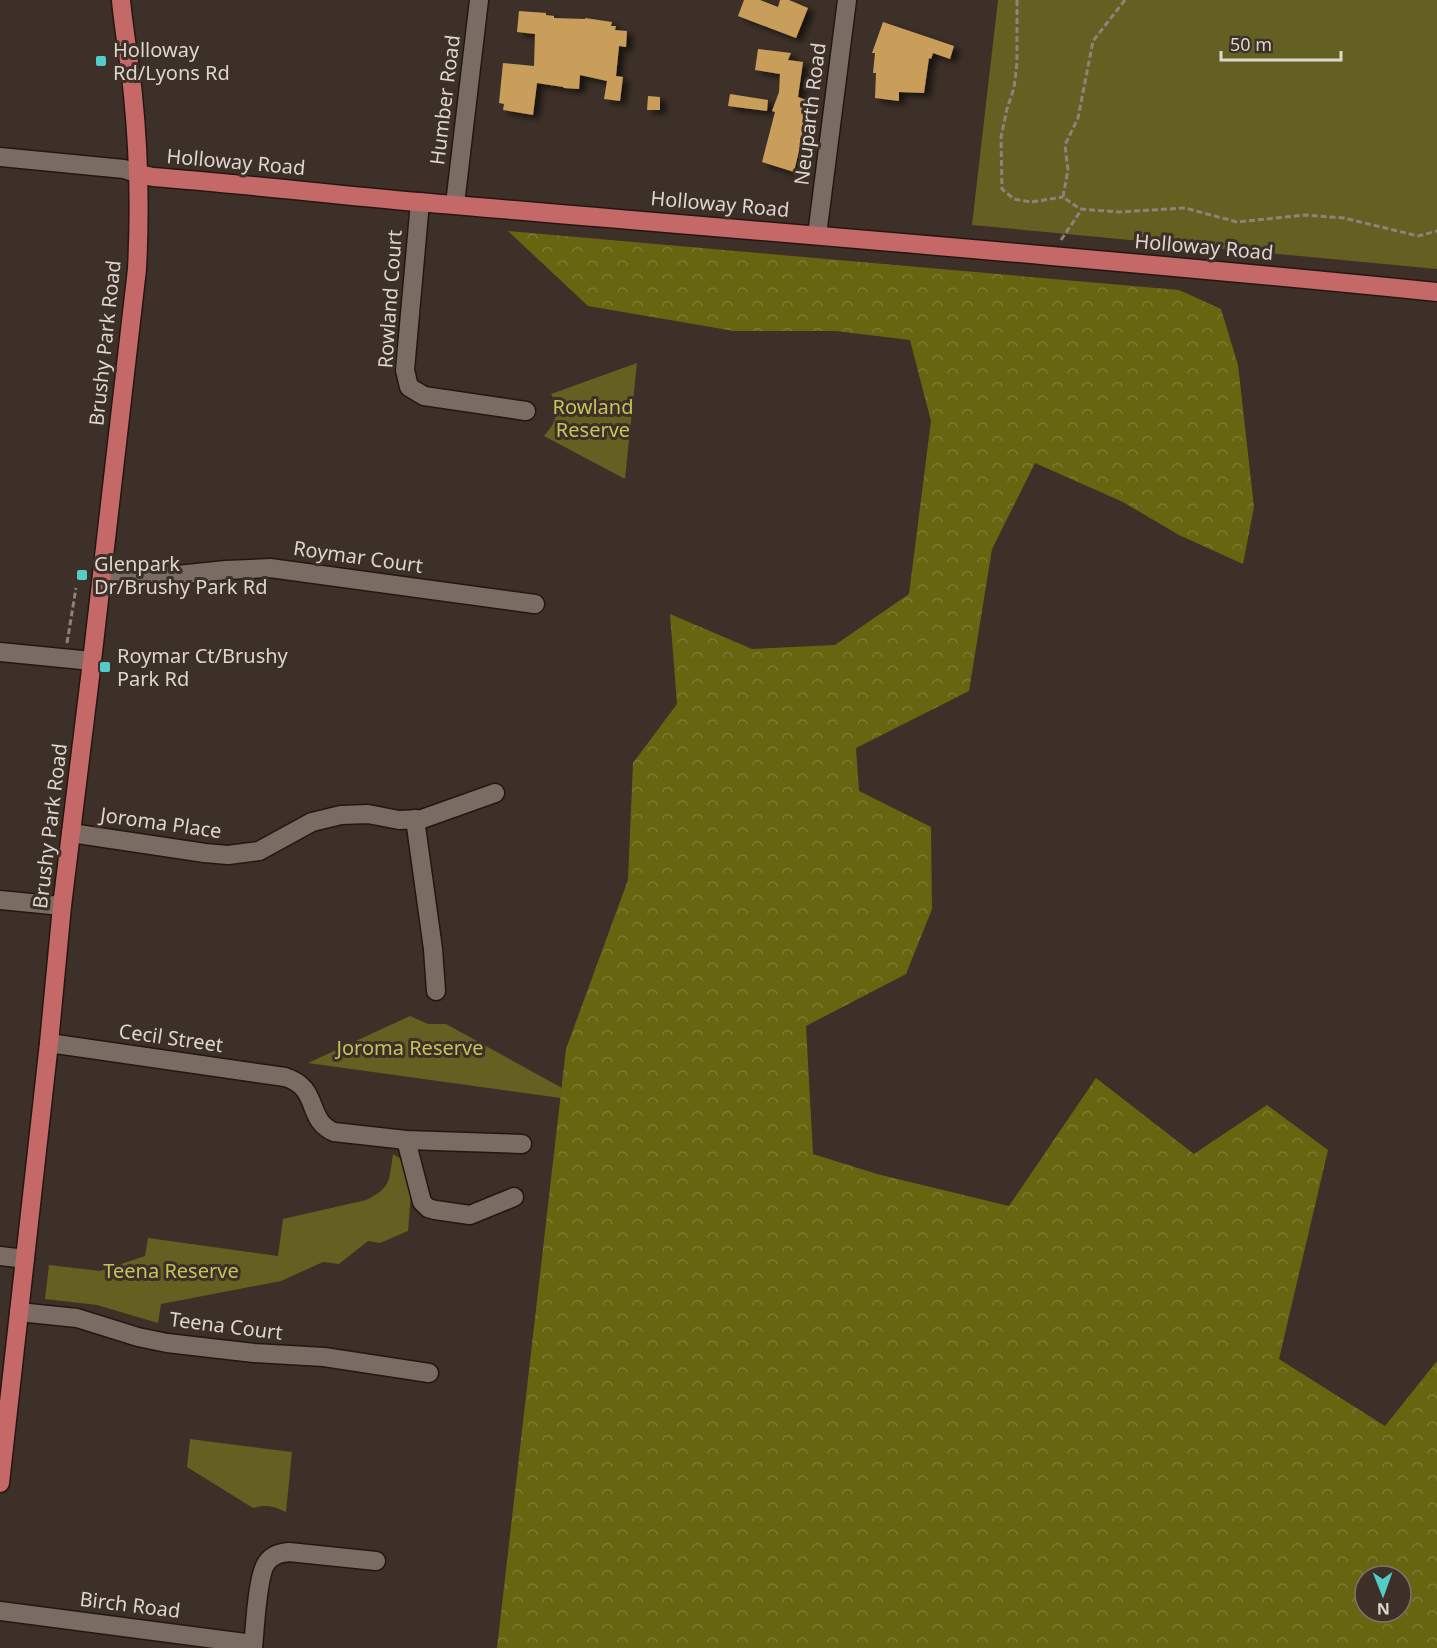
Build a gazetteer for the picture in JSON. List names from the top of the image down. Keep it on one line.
{"streets":{"main road":["Holloway Road","Brushy Park Road"],"street":["Humber Road","Neuparth Road","Rowland Court","Roymar Court","Joroma Place","Cecil Street","Teena Court","Birch Road"]},"crossings":[["Humber Road","Holloway Road"],["Neuparth Road","Holloway Road"],["Holloway Road","Rowland Court"],["Holloway Road","Brushy Park Road"],["Brushy Park Road","Roymar Court"],["Brushy Park Road","Joroma Place"],["Brushy Park Road","Cecil Street"],["Brushy Park Road","Teena Court"]],"parks":["Rowland Reserve","Joroma Reserve","Teena Reserve"],"places":{"transit":["Holloway Rd/Lyons Rd","Glenpark Dr/Brushy Park Rd","Roymar Ct/Brushy Park Rd"]},"scale_bar":"50 m","north":"bottom"}
